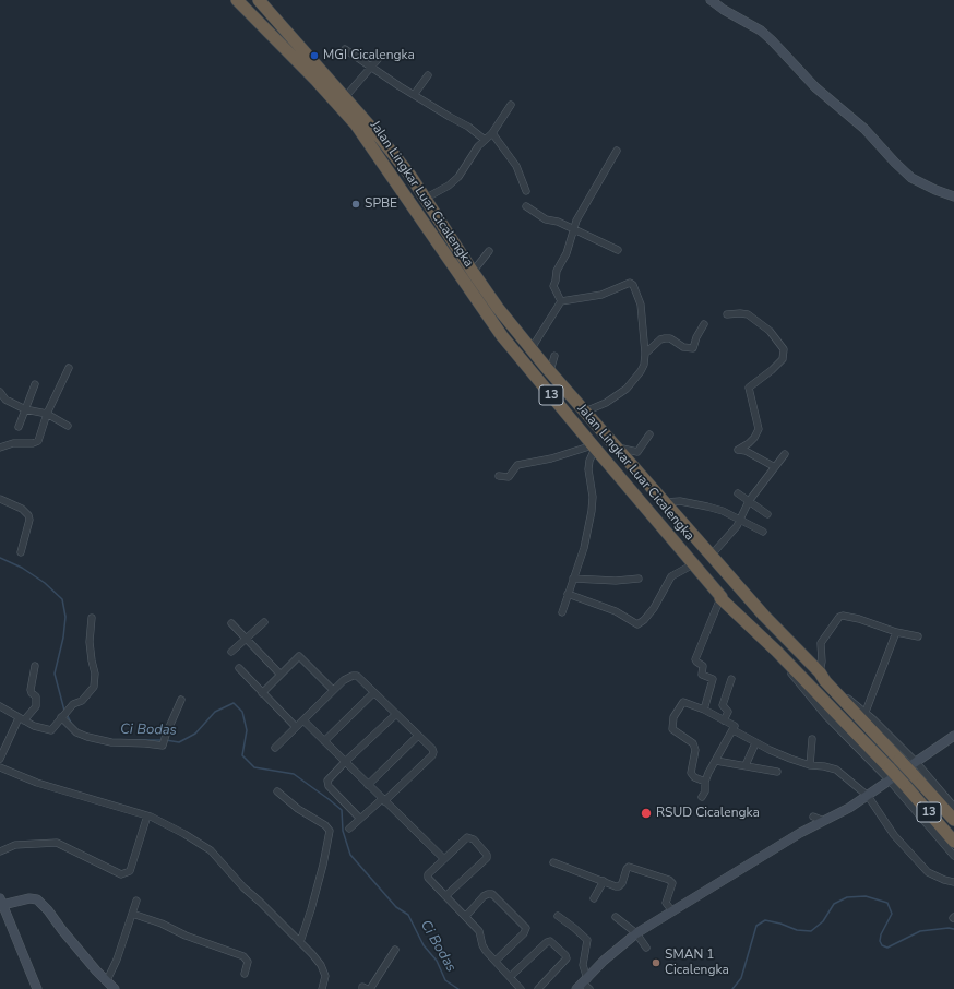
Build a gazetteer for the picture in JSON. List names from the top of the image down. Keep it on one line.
{"streets":{"highway":["Jalan Lingkar Luar Cicalengka","13"]},"water":["Ci Bodas"],"places":["MGI Cicalengka","SPBE","RSUD Cicalengka","SMAN 1 Cicalengka"]}
